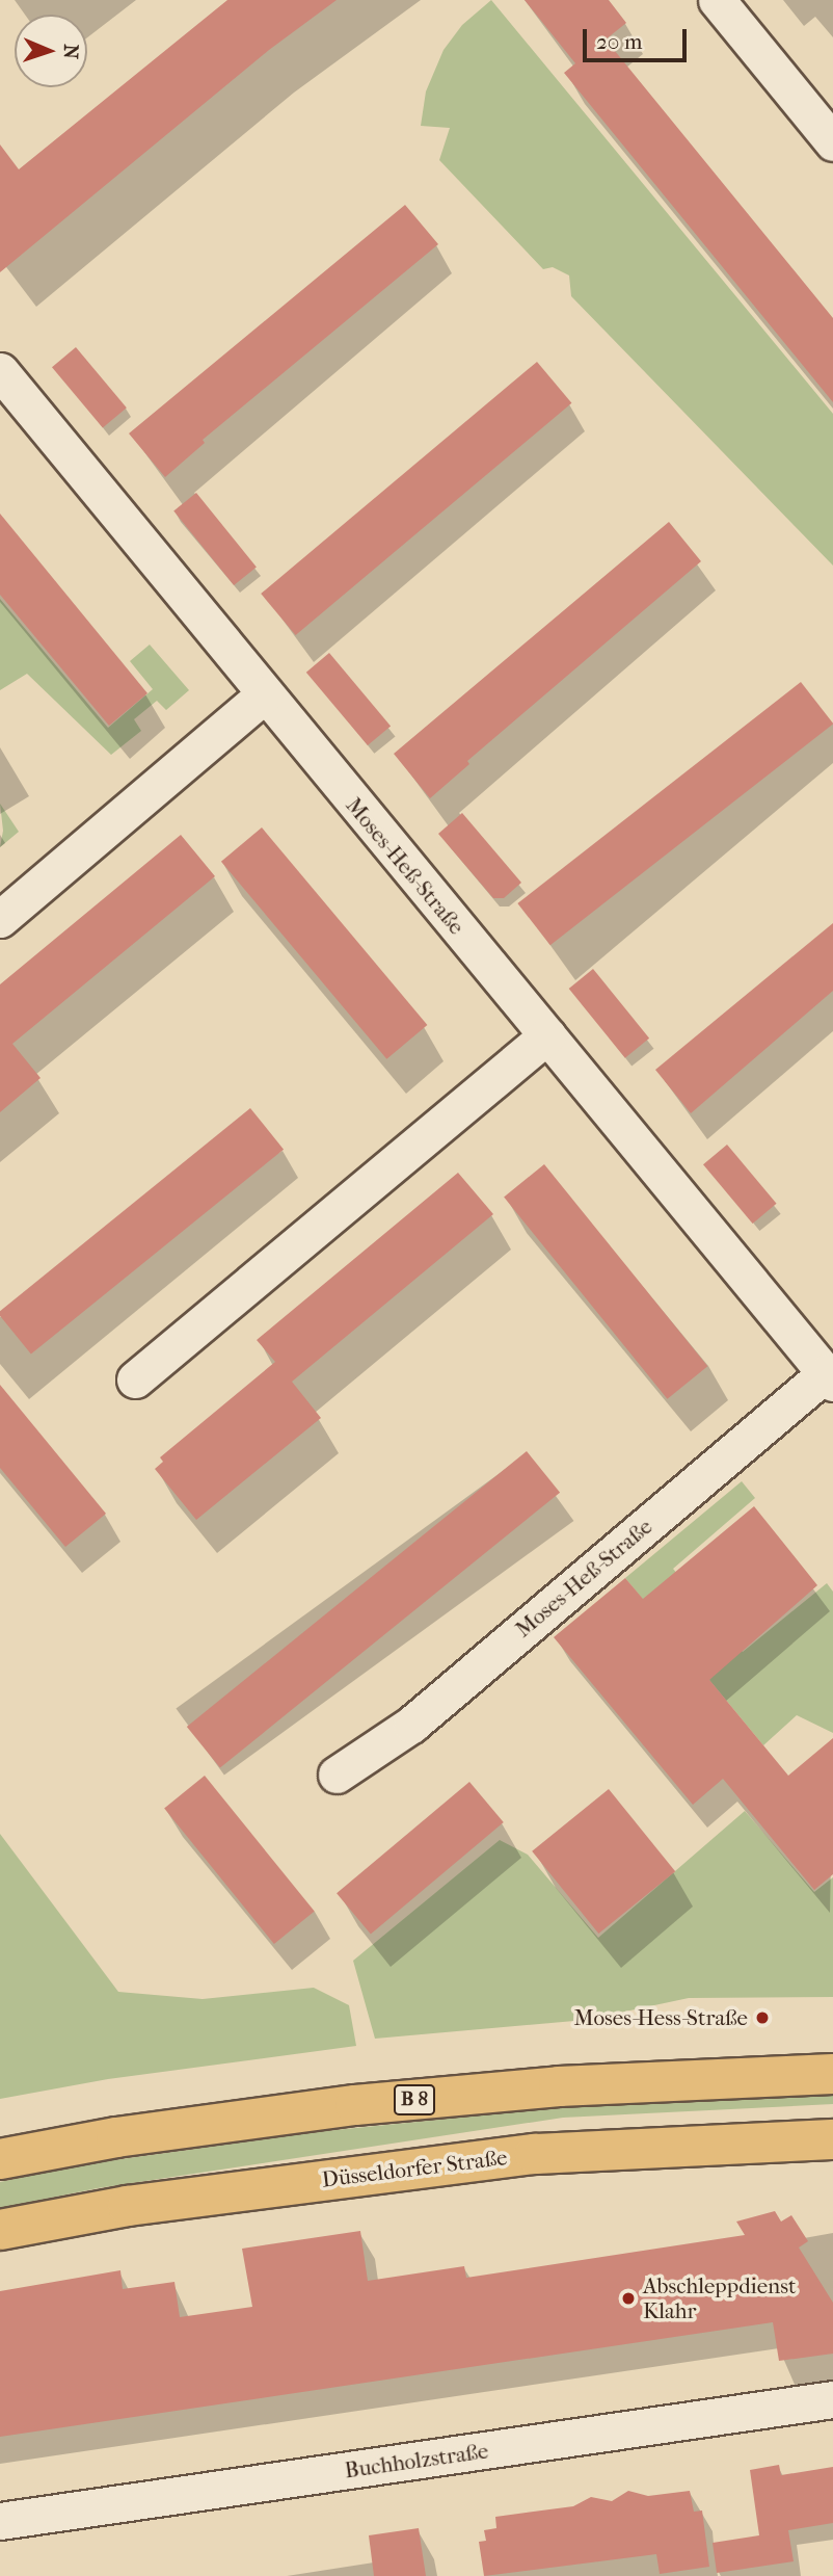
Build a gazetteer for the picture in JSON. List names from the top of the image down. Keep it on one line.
{"streets":{"main road":["B 8","Düsseldorfer Straße"],"street":["Moses-Heß-Straße","Buchholzstraße"]},"places":["Moses-Hess-Straße","Abschleppdienst Klahr"],"scale_bar":"20 m","north":"right"}
